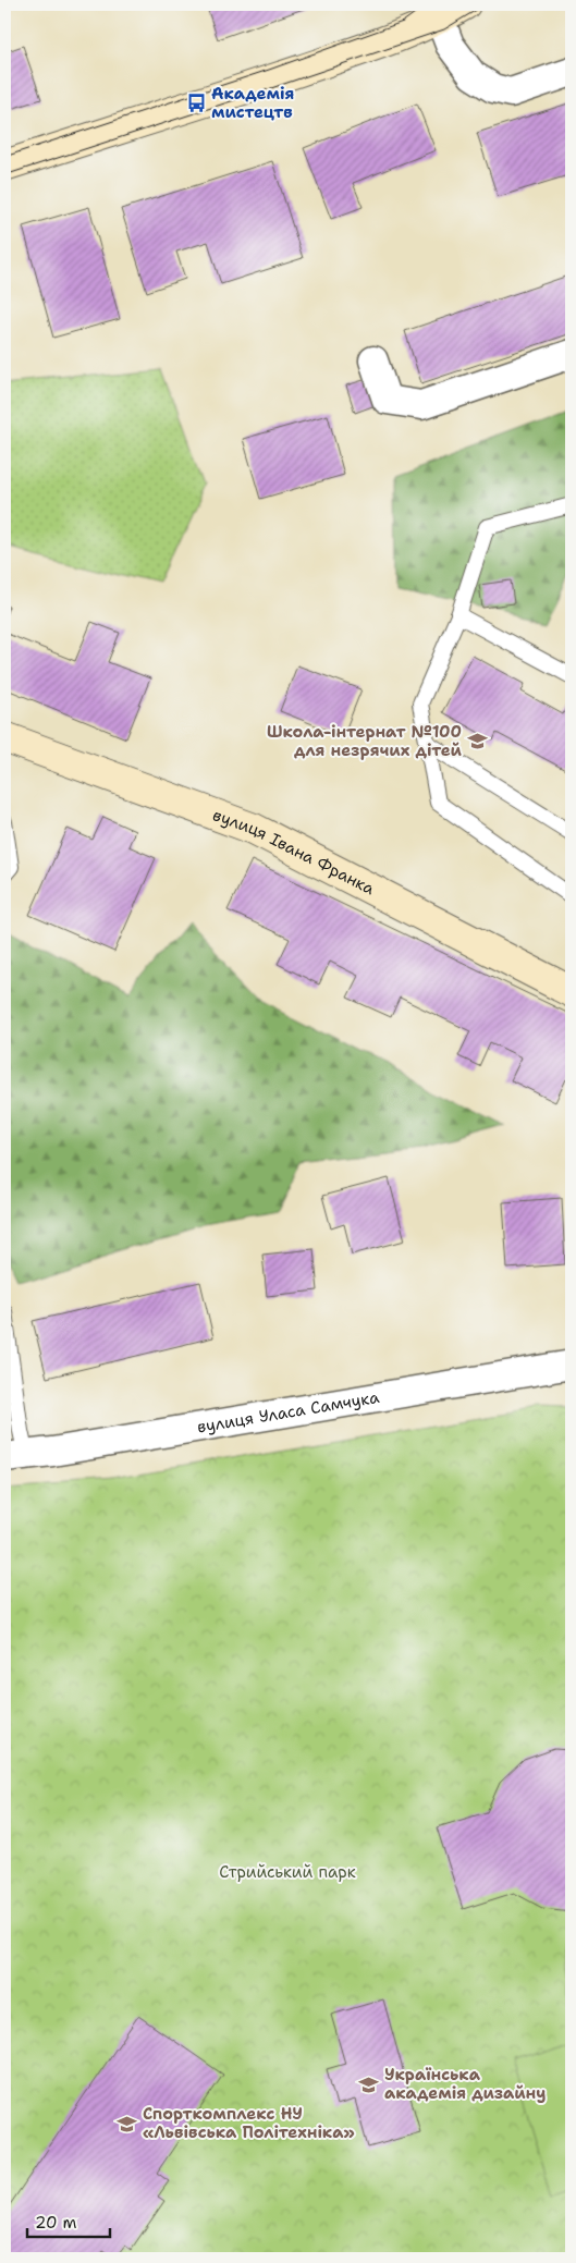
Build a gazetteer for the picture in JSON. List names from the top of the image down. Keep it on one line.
{"streets":{"main road":["вулиця Івана Франка"],"street":["вулиця Уласа Самчука"]},"parks":["Стрийський парк"],"places":{"bus stop":["Академія мистецтв"],"school or university":["Школа-інтернат №100 для незрячих дітей","Українська академія дизайну","Спорткомплекс НУ «Львівська Політехніка»"]},"scale_bar":"20 m"}
